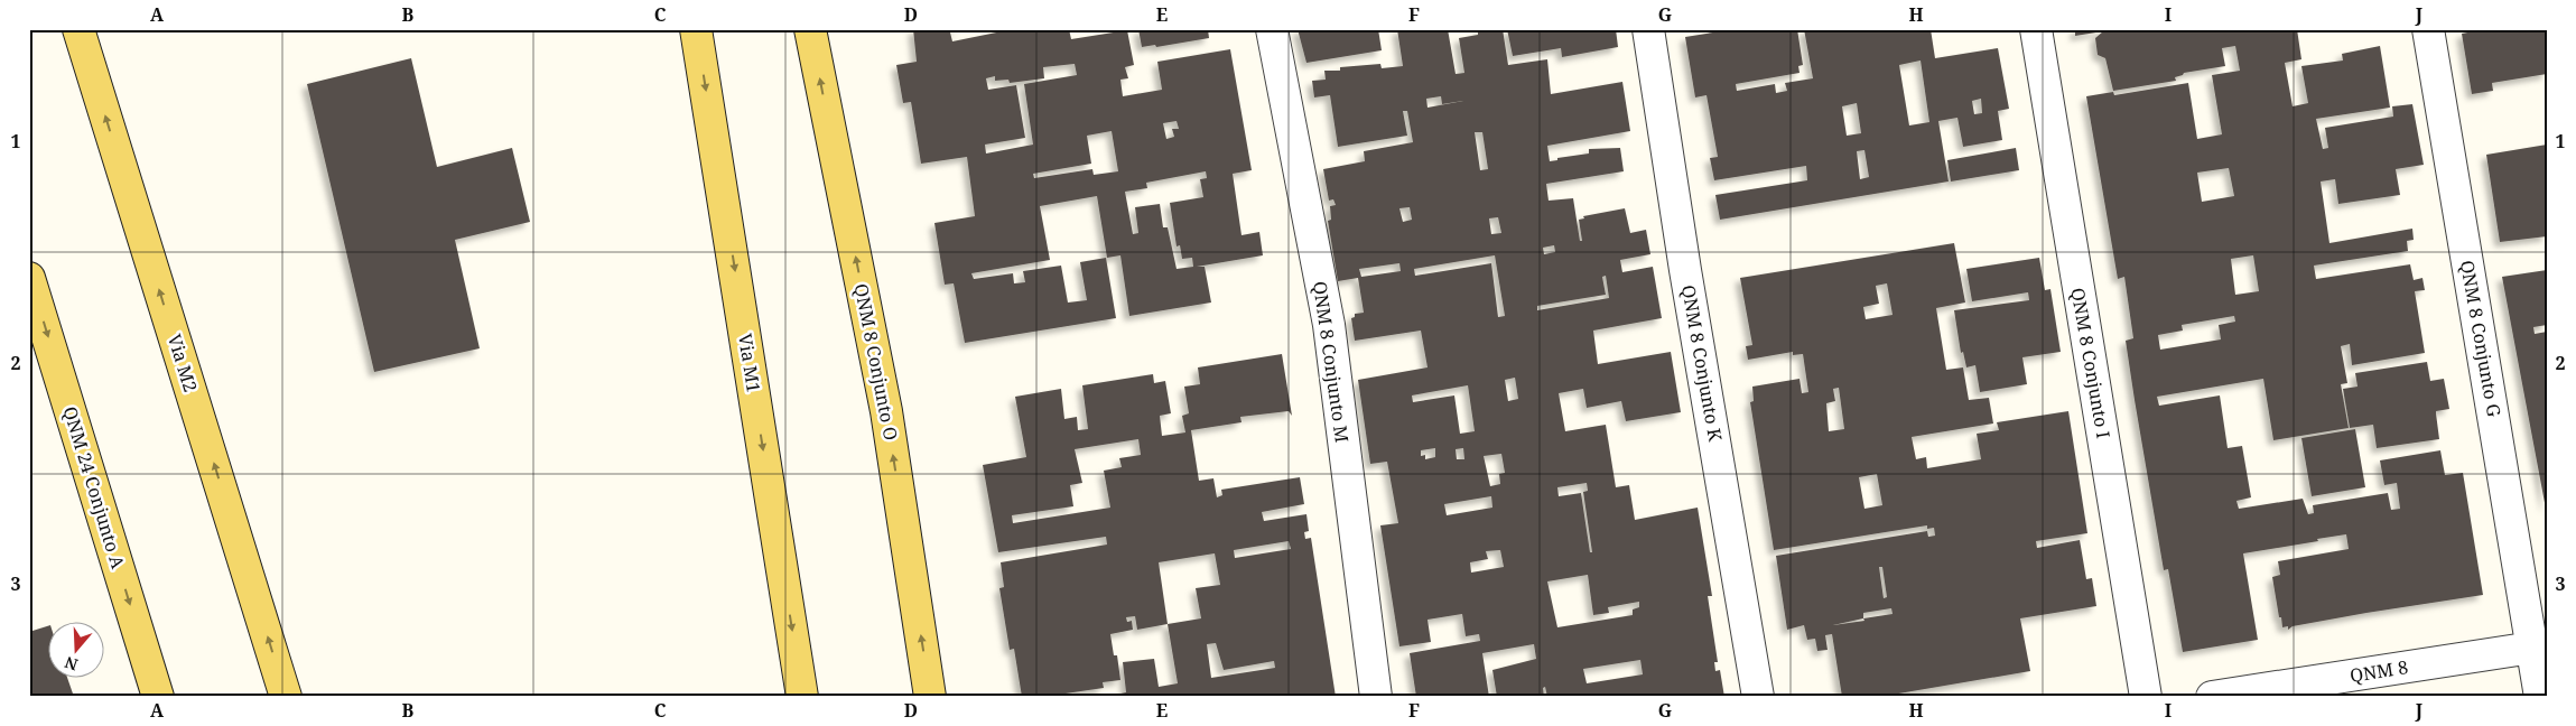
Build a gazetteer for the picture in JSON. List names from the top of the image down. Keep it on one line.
{"streets":{"main road":["QNM 8 Conjunto O","Via M2","Via M1","QNM 24 Conjunto A"],"street":["QNM 8 Conjunto G","QNM 8 Conjunto M","QNM 8 Conjunto K","QNM 8 Conjunto I","QNM 8"]},"crossings":[["QNM 8 Conjunto G","QNM 8"]],"one_way":["QNM 8 Conjunto O","Via M2","Via M1","QNM 24 Conjunto A"],"north":"bottom","grid":{"columns":["A","B","C","D","E","F","G","H","I","J"],"rows":["1","2","3"]}}
